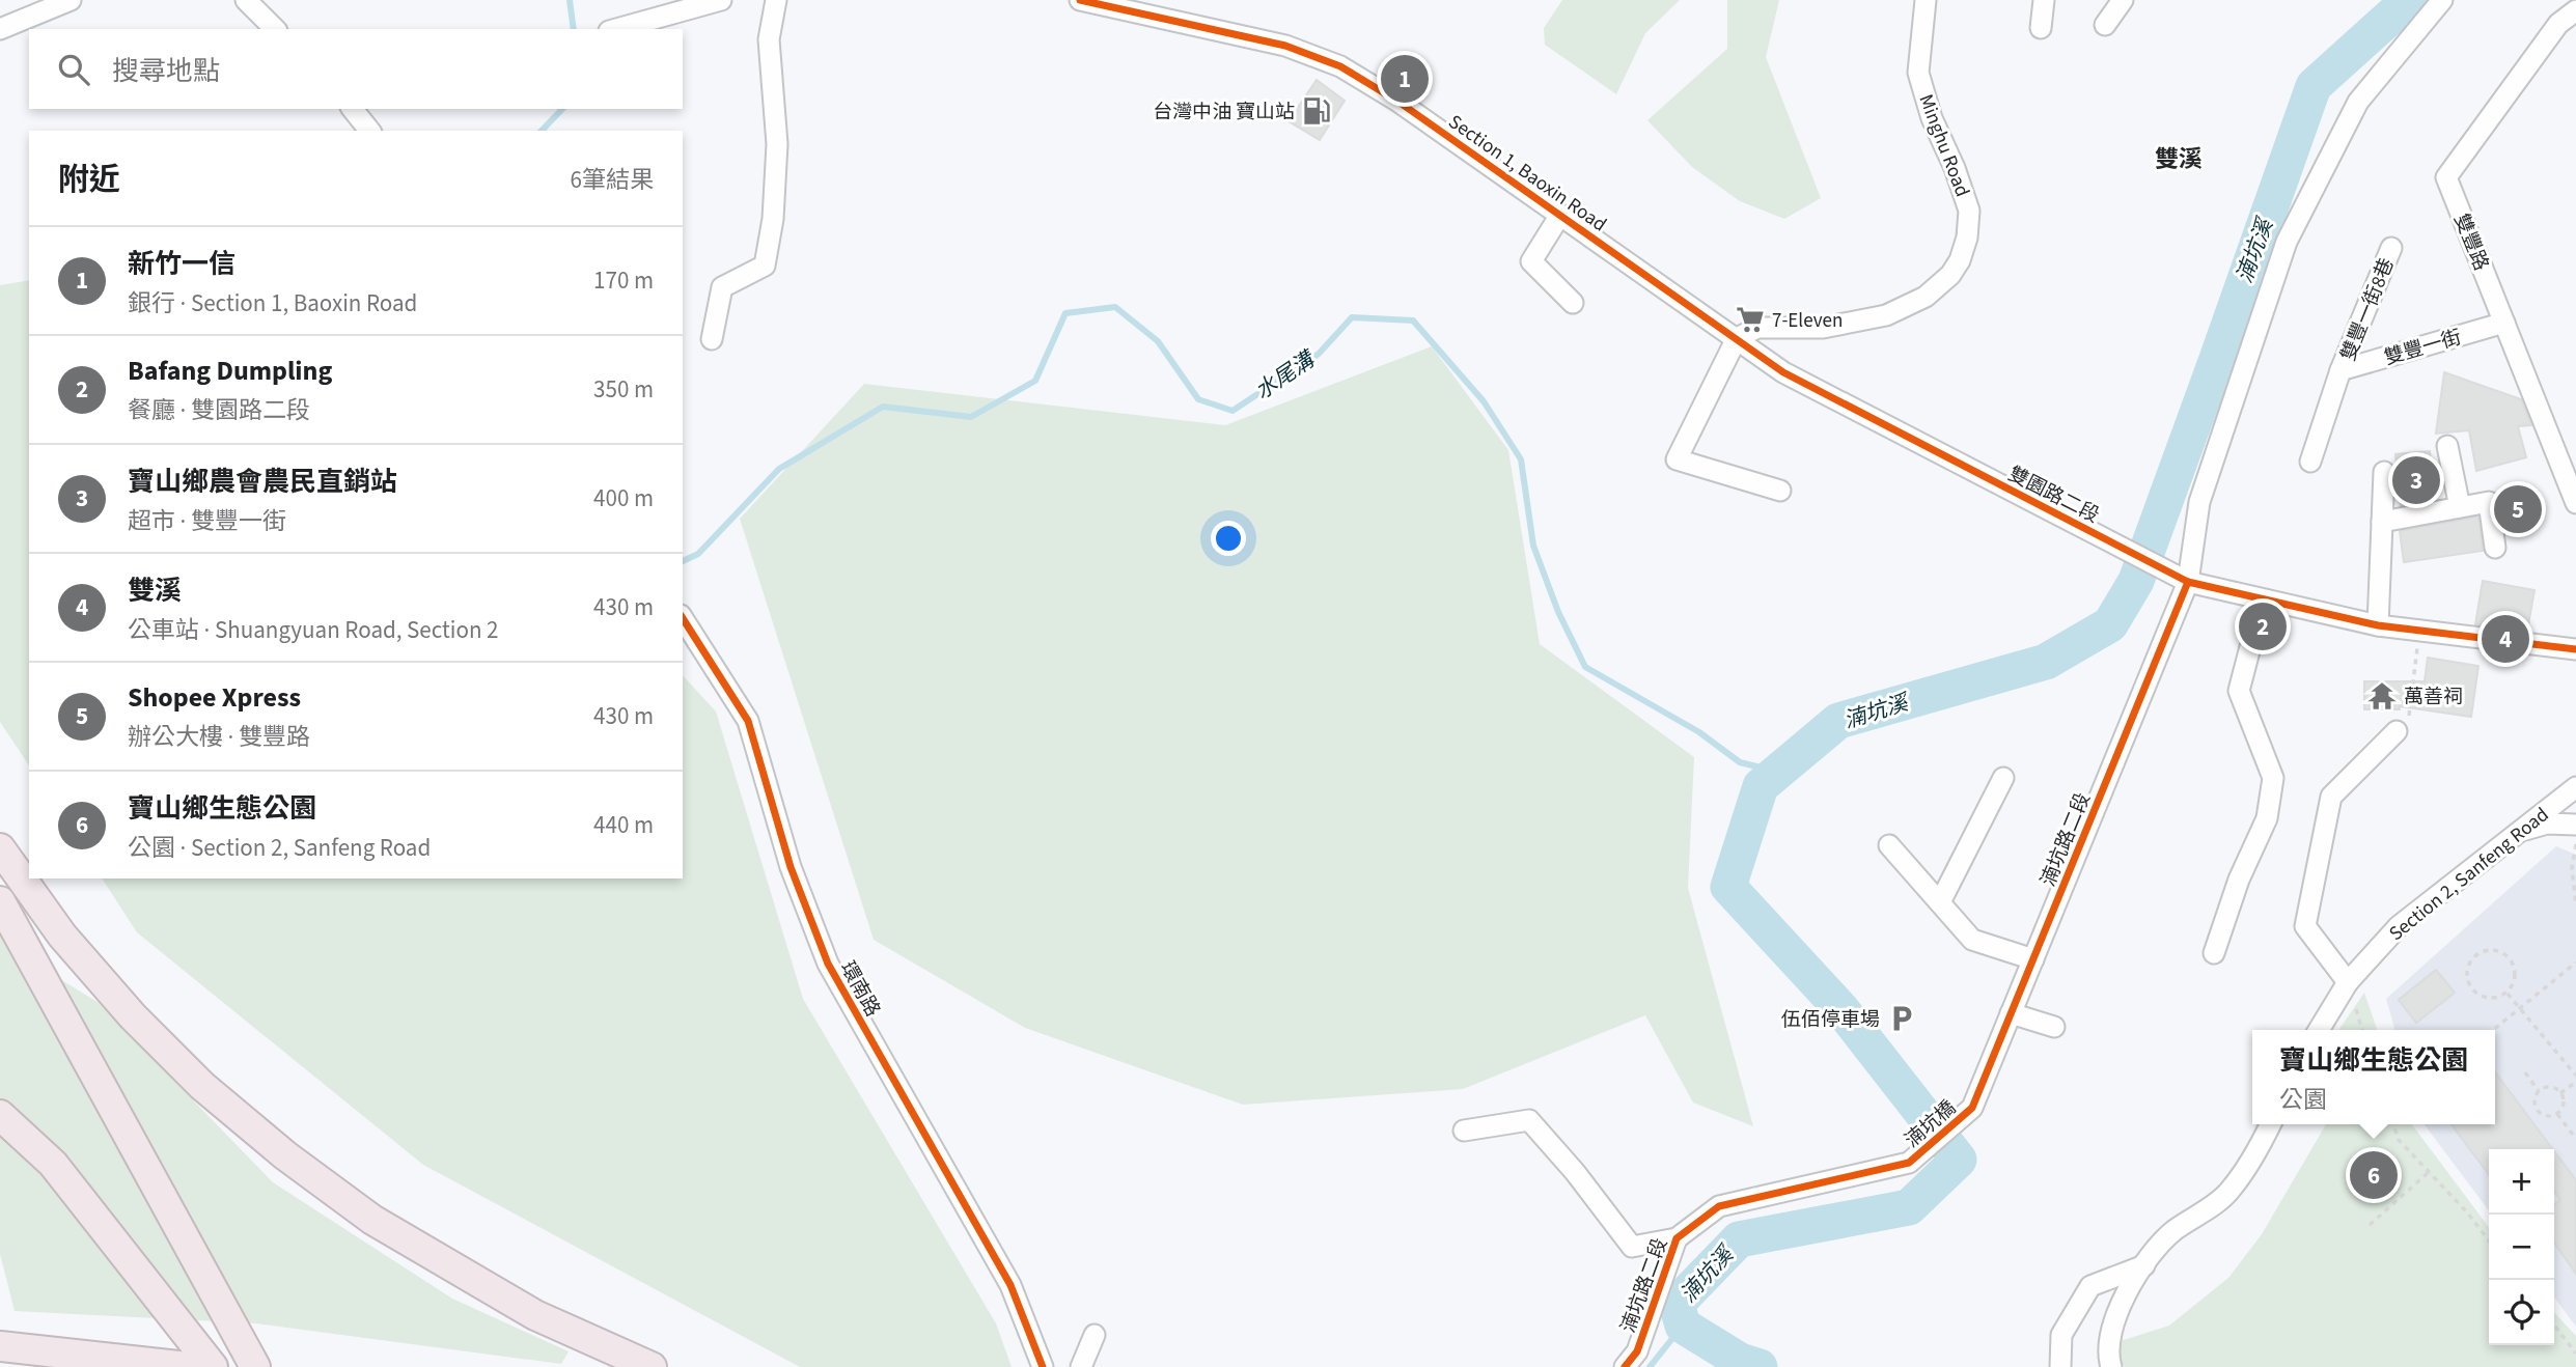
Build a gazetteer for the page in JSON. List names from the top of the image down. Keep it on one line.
{"streets":{"street":["Minghu Road","Section 1, Baoxin Road","雙豐路","雙豐一街8巷","雙豐一街","雙園路二段","湳坑路二段","Section 2, Sanfeng Road","環南路","湳坑橋"]},"crossings":[["Minghu Road","Section 1, Baoxin Road"],["Minghu Road","雙園路二段"],["Section 1, Baoxin Road","雙園路二段"],["雙豐路","雙豐一街"],["雙豐一街8巷","雙豐一街"],["雙園路二段","湳坑路二段"],["湳坑路二段","湳坑橋"]],"districts":["雙溪"],"water":["湳坑溪","水尾溝"],"places":{"fuel station":["台灣中油 寶山站"],"supermarket":["7-Eleven"],"temple":["萬善祠"],"parking":["伍佰停車場"]},"page":{"search":"搜尋地點","pins":["1","3","5","2","4","6"],"heading":["附近","6筆結果"],"list":[{"mark":"1","name":"新竹一信","note":"銀行 · Section 1, Baoxin Road","value":"170 m"},{"mark":"2","name":"Bafang Dumpling","note":"餐廳 · 雙園路二段","value":"350 m"},{"mark":"3","name":"寶山鄉農會農民直銷站","note":"超市 · 雙豐一街","value":"400 m"},{"mark":"4","name":"雙溪","note":"公車站 · Shuangyuan Road, Section 2","value":"430 m"},{"mark":"5","name":"Shopee Xpress","note":"辦公大樓 · 雙豐路","value":"430 m"},{"mark":"6","name":"寶山鄉生態公園","note":"公園 · Section 2, Sanfeng Road","value":"440 m"}],"popup":["寶山鄉生態公園","公園"],"map_buttons":["+","−"]}}
